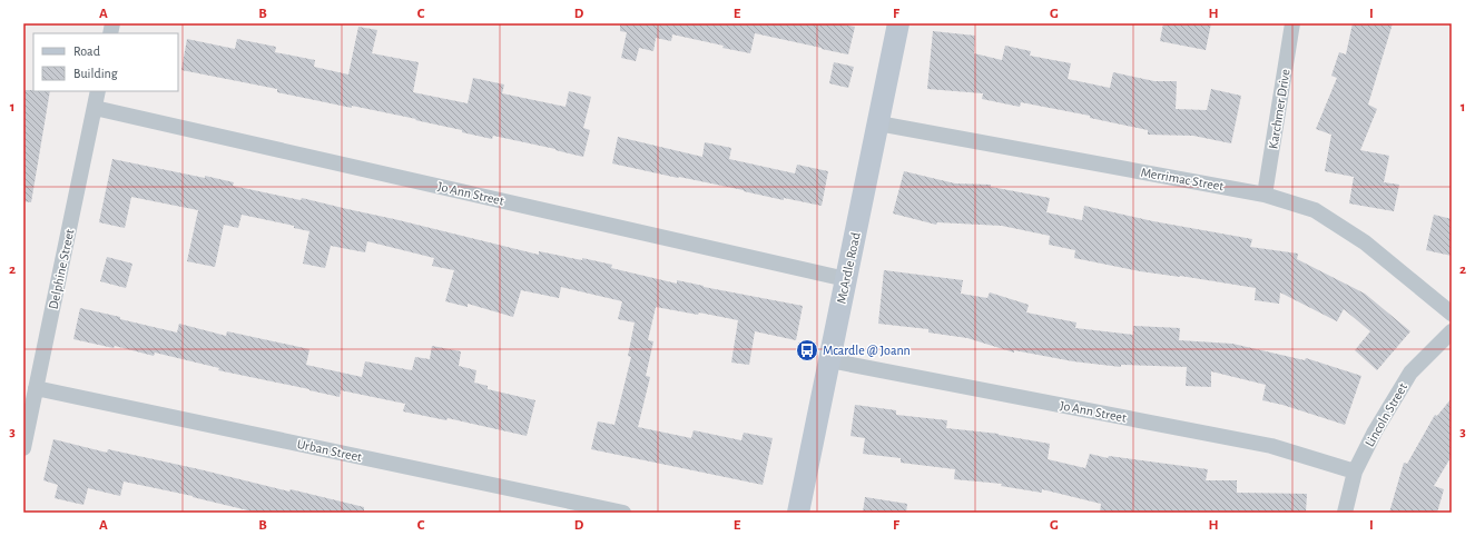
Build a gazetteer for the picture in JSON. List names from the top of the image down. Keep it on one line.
{"streets":{"main road":["McArdle Road"],"street":["Karchmer Drive","Merrimac Street","Jo Ann Street","Delphine Street","Lincoln Street","Urban Street"]},"crossings":[["Karchmer Drive","Merrimac Street"],["Merrimac Street","McArdle Road"],["Jo Ann Street","McArdle Road"],["Jo Ann Street","Delphine Street"],["Jo Ann Street","Lincoln Street"],["Delphine Street","Urban Street"]],"places":{"bus stop":["Mcardle @ Joann"]},"legend":["Road","Building"],"grid":{"columns":["A","B","C","D","E","F","G","H","I"],"rows":["1","2","3"]}}
